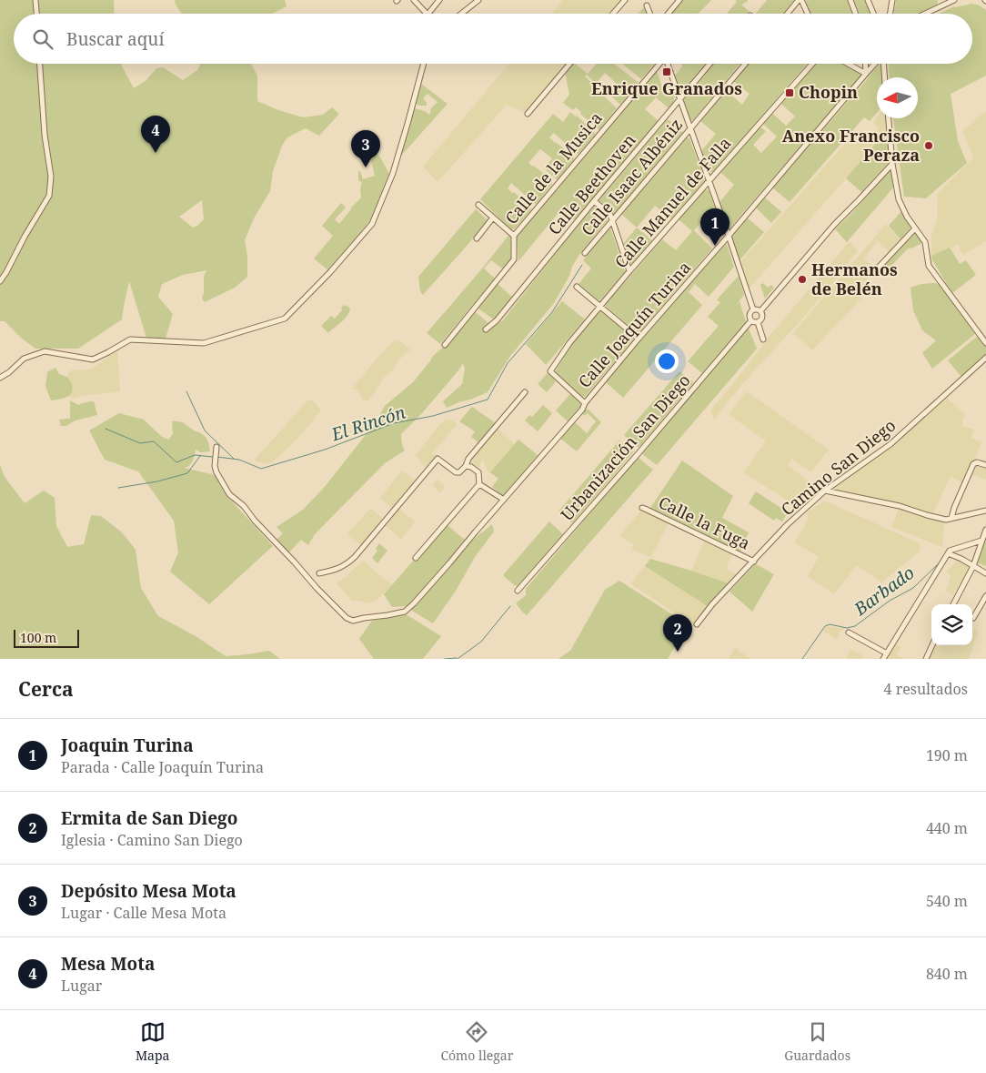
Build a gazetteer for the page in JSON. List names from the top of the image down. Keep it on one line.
{"streets":{"street":["Calle de la Musica","Calle Isaac Albéniz","Calle Beethoven","Calle Manuel de Falla","Calle Joaquín Turina","Urbanización San Diego","Camino San Diego","Calle la Fuga"]},"crossings":[["Calle Manuel de Falla","Calle Joaquín Turina"],["Camino San Diego","Calle la Fuga"]],"water":["El Rincón","Barbado"],"places":{"transit":["Enrique Granados","Chopin"],"other":["Anexo Francisco Peraza","Hermanos de Belén"]},"scale_bar":"100 m","north":"left","page":{"search":"Buscar aquí","pins":["4","3","1","2"],"scale":"100 m","heading":["Cerca","4 resultados"],"list":[{"mark":"1","name":"Joaquin Turina","note":"Parada · Calle Joaquín Turina","value":"190 m"},{"mark":"2","name":"Ermita de San Diego","note":"Iglesia · Camino San Diego","value":"440 m"},{"mark":"3","name":"Depósito Mesa Mota","note":"Lugar · Calle Mesa Mota","value":"540 m"},{"mark":"4","name":"Mesa Mota","note":"Lugar","value":"840 m"}],"nav":["Mapa","Cómo llegar","Guardados"]}}
